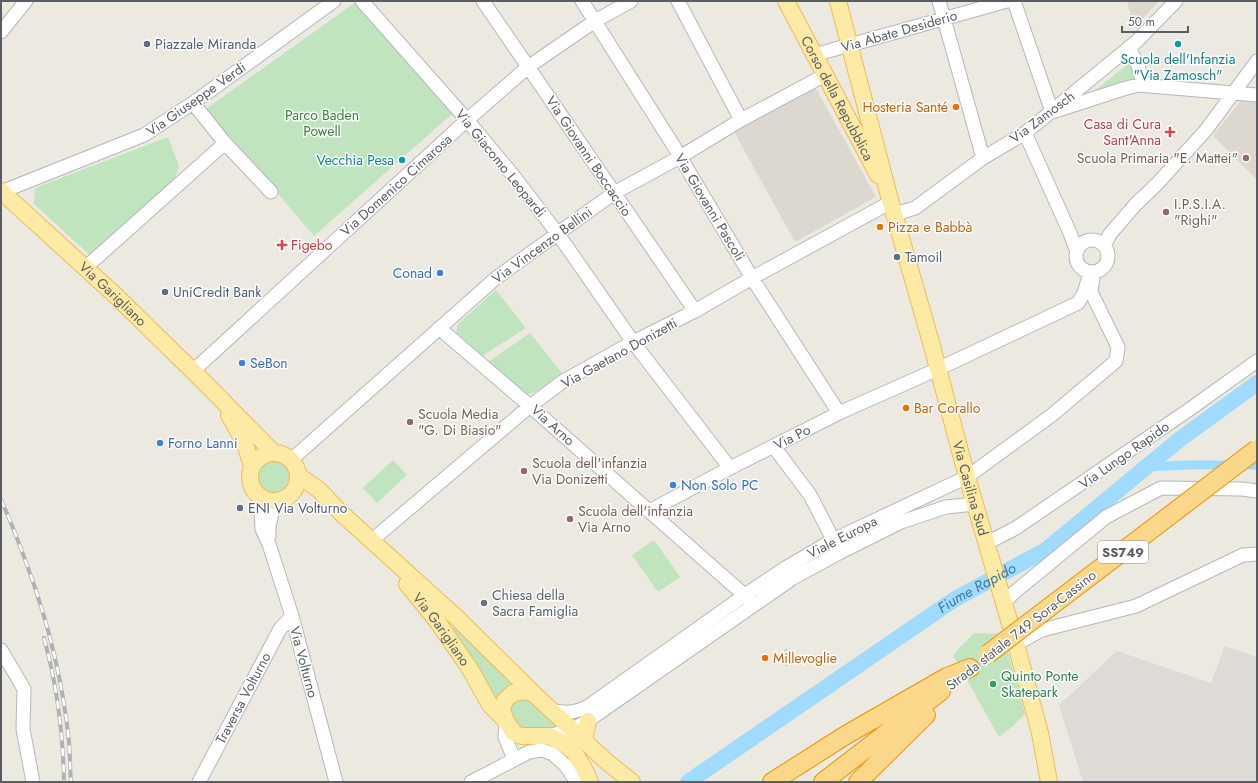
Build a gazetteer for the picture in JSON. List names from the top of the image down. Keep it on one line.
{"streets":{"highway":["SS749","Strada statale 749 Sora-Cassino"],"main road":["Corso della Repubblica","Via Garigliano","Via Casilina Sud"],"street":["Via Abate Desiderio","Via Giuseppe Verdi","Via Zamosch","Via Giovanni Boccaccio","Via Giacomo Leopardi","Via Domenico Cimarosa","Via Giovanni Pascoli","Via Vincenzo Bellini","Via Gaetano Donizetti","Via Arno","Via Po","Via Lungo Rapido","Viale Europa","Via Volturno","Traversa Volturno"]},"crossings":[["Via Abate Desiderio","Corso della Repubblica"],["Corso della Repubblica","Via Vincenzo Bellini"],["Corso della Repubblica","Via Casilina Sud"],["Via Giuseppe Verdi","Via Garigliano"],["Via Zamosch","Via Gaetano Donizetti"],["Via Zamosch","Via Casilina Sud"],["Via Giovanni Boccaccio","Via Domenico Cimarosa"],["Via Giovanni Boccaccio","Via Vincenzo Bellini"],["Via Giovanni Boccaccio","Via Gaetano Donizetti"],["Via Giacomo Leopardi","Via Domenico Cimarosa"],["Via Giacomo Leopardi","Via Vincenzo Bellini"],["Via Giacomo Leopardi","Via Gaetano Donizetti"],["Via Giacomo Leopardi","Via Po"],["Via Domenico Cimarosa","Via Giovanni Pascoli"],["Via Domenico Cimarosa","Via Garigliano"],["Via Giovanni Pascoli","Via Vincenzo Bellini"],["Via Giovanni Pascoli","Via Gaetano Donizetti"],["Via Giovanni Pascoli","Via Po"],["Via Vincenzo Bellini","Via Garigliano"],["Via Vincenzo Bellini","Via Arno"],["Via Vincenzo Bellini","Via Volturno"],["Via Garigliano","Via Gaetano Donizetti"],["Via Garigliano","Viale Europa"],["Via Garigliano","Via Volturno"],["Via Gaetano Donizetti","Via Arno"],["Via Gaetano Donizetti","Via Casilina Sud"],["Via Arno","Via Po"],["Via Arno","Viale Europa"],["Via Po","Via Casilina Sud"],["Via Po","Viale Europa"],["Via Lungo Rapido","Via Casilina Sud"],["Via Casilina Sud","Viale Europa"],["Via Volturno","Traversa Volturno"]],"water":["Fiume Rapido"],"parks":["Parco Baden Powell"],"places":{"other":["Piazzale Miranda","Scuola dell'Infanzia \"Via Zamosch\"","Hosteria Santé","Scuola Primaria \"E. Mattei\"","Vecchia Pesa","I.P.S.I.A. \"Righi\"","Pizza e Babbà","Tamoil","Conad","UniCredit Bank","SeBon","Bar Corallo","Scuola Media \"G. Di Biasio\"","Forno Lanni","Scuola dell'infanzia Via Donizetti","Non Solo PC","ENI Via Volturno","Scuola dell'infanzia Via Arno","Chiesa della Sacra Famiglia","Millevoglie","Quinto Ponte Skatepark"],"health":["Casa di Cura Sant'Anna","Figebo"]},"scale_bar":"50 m"}
